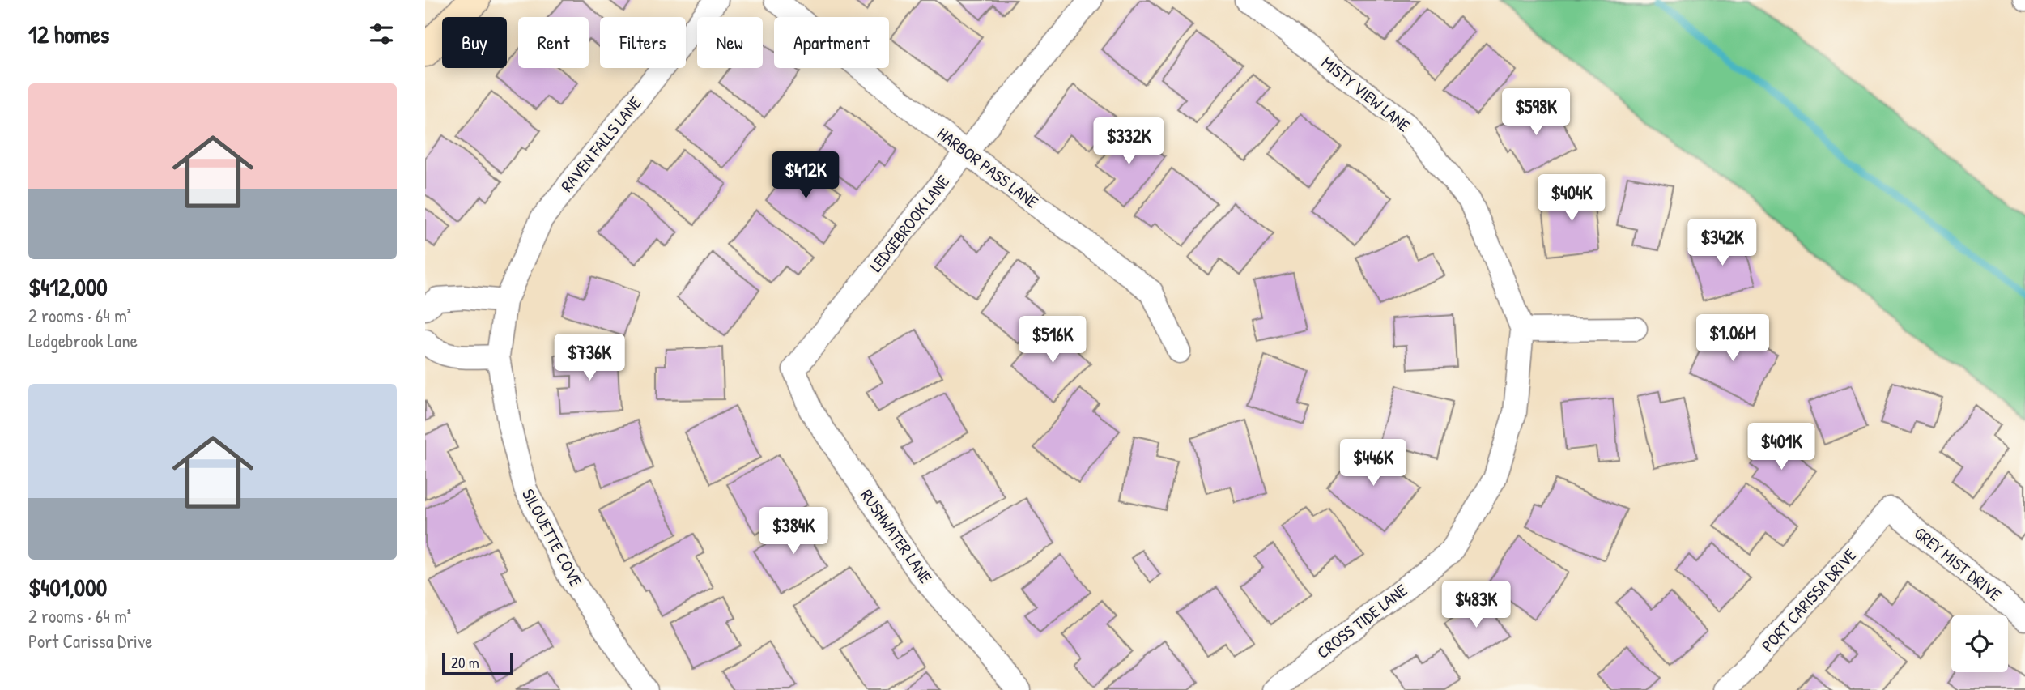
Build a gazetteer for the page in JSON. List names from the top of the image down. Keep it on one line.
{"streets":{"street":["MISTY VIEW LANE","RAVEN FALLS LANE","HARBOR PASS LANE","LEDGEBROOK LANE","RUSHWATER LANE","SILOUETTE COVE","GREY MIST DRIVE","PORT CARISSA DRIVE","CROSS TIDE LANE"]},"crossings":[["MISTY VIEW LANE","CROSS TIDE LANE"],["RAVEN FALLS LANE","SILOUETTE COVE"],["HARBOR PASS LANE","LEDGEBROOK LANE"],["LEDGEBROOK LANE","RUSHWATER LANE"],["GREY MIST DRIVE","PORT CARISSA DRIVE"]],"scale_bar":"20 m","page":{"heading":"12 homes","chip":["Buy","Rent","Filters","New","Apartment"],"list":[{"name":"$412,000","note":"2 rooms · 64 m² · Ledgebrook Lane"},{"name":"$401,000","note":"2 rooms · 64 m² · Port Carissa Drive"}],"price":["$598K","$332K","$412K","$404K","$342K","$1.06M","$516K","$736K","$401K","$446K","$384K","$483K"],"scale":"20 m"}}
